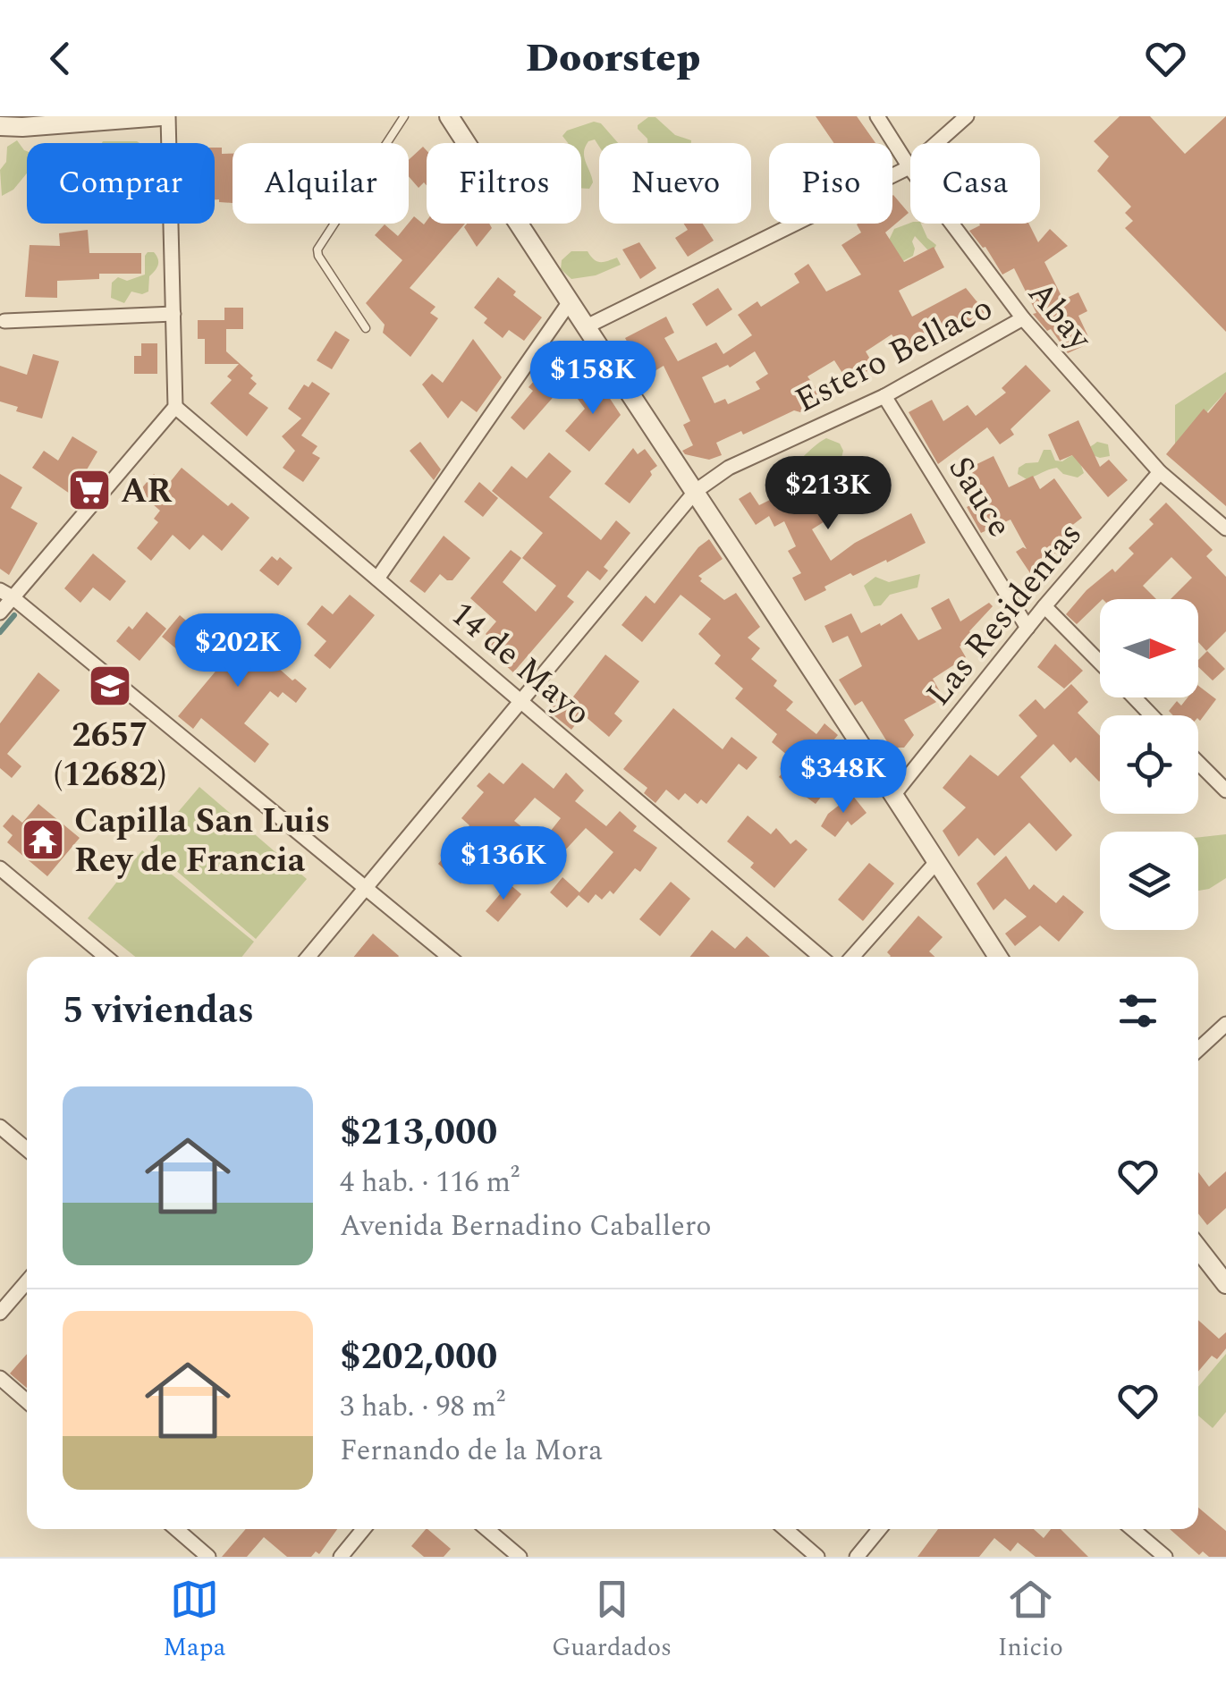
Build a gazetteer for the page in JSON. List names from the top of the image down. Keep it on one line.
{"streets":{"street":["Abay","Estero Bellaco","Sauce","Las Residentas","14 de Mayo"]},"crossings":[["Abay","Estero Bellaco"],["Abay","Las Residentas"],["Estero Bellaco","Sauce"],["Estero Bellaco","14 de Mayo"],["Sauce","Las Residentas"]],"places":{"supermarket":["AR"],"school or university":["2657 (12682)"],"temple":["Capilla San Luis Rey de Francia"]},"north":"right","page":{"header":"Doorstep","chip":["Comprar","Alquilar","Filtros","Nuevo","Piso","Casa"],"price":["$158K","$213K","$202K","$348K","$136K"],"heading":"5 viviendas","list":[{"name":"$213,000","note":"4 hab. · 116 m² · Avenida Bernadino Caballero"},{"name":"$202,000","note":"3 hab. · 98 m² · Fernando de la Mora"}],"tabs":["Mapa","Guardados","Inicio"]}}
